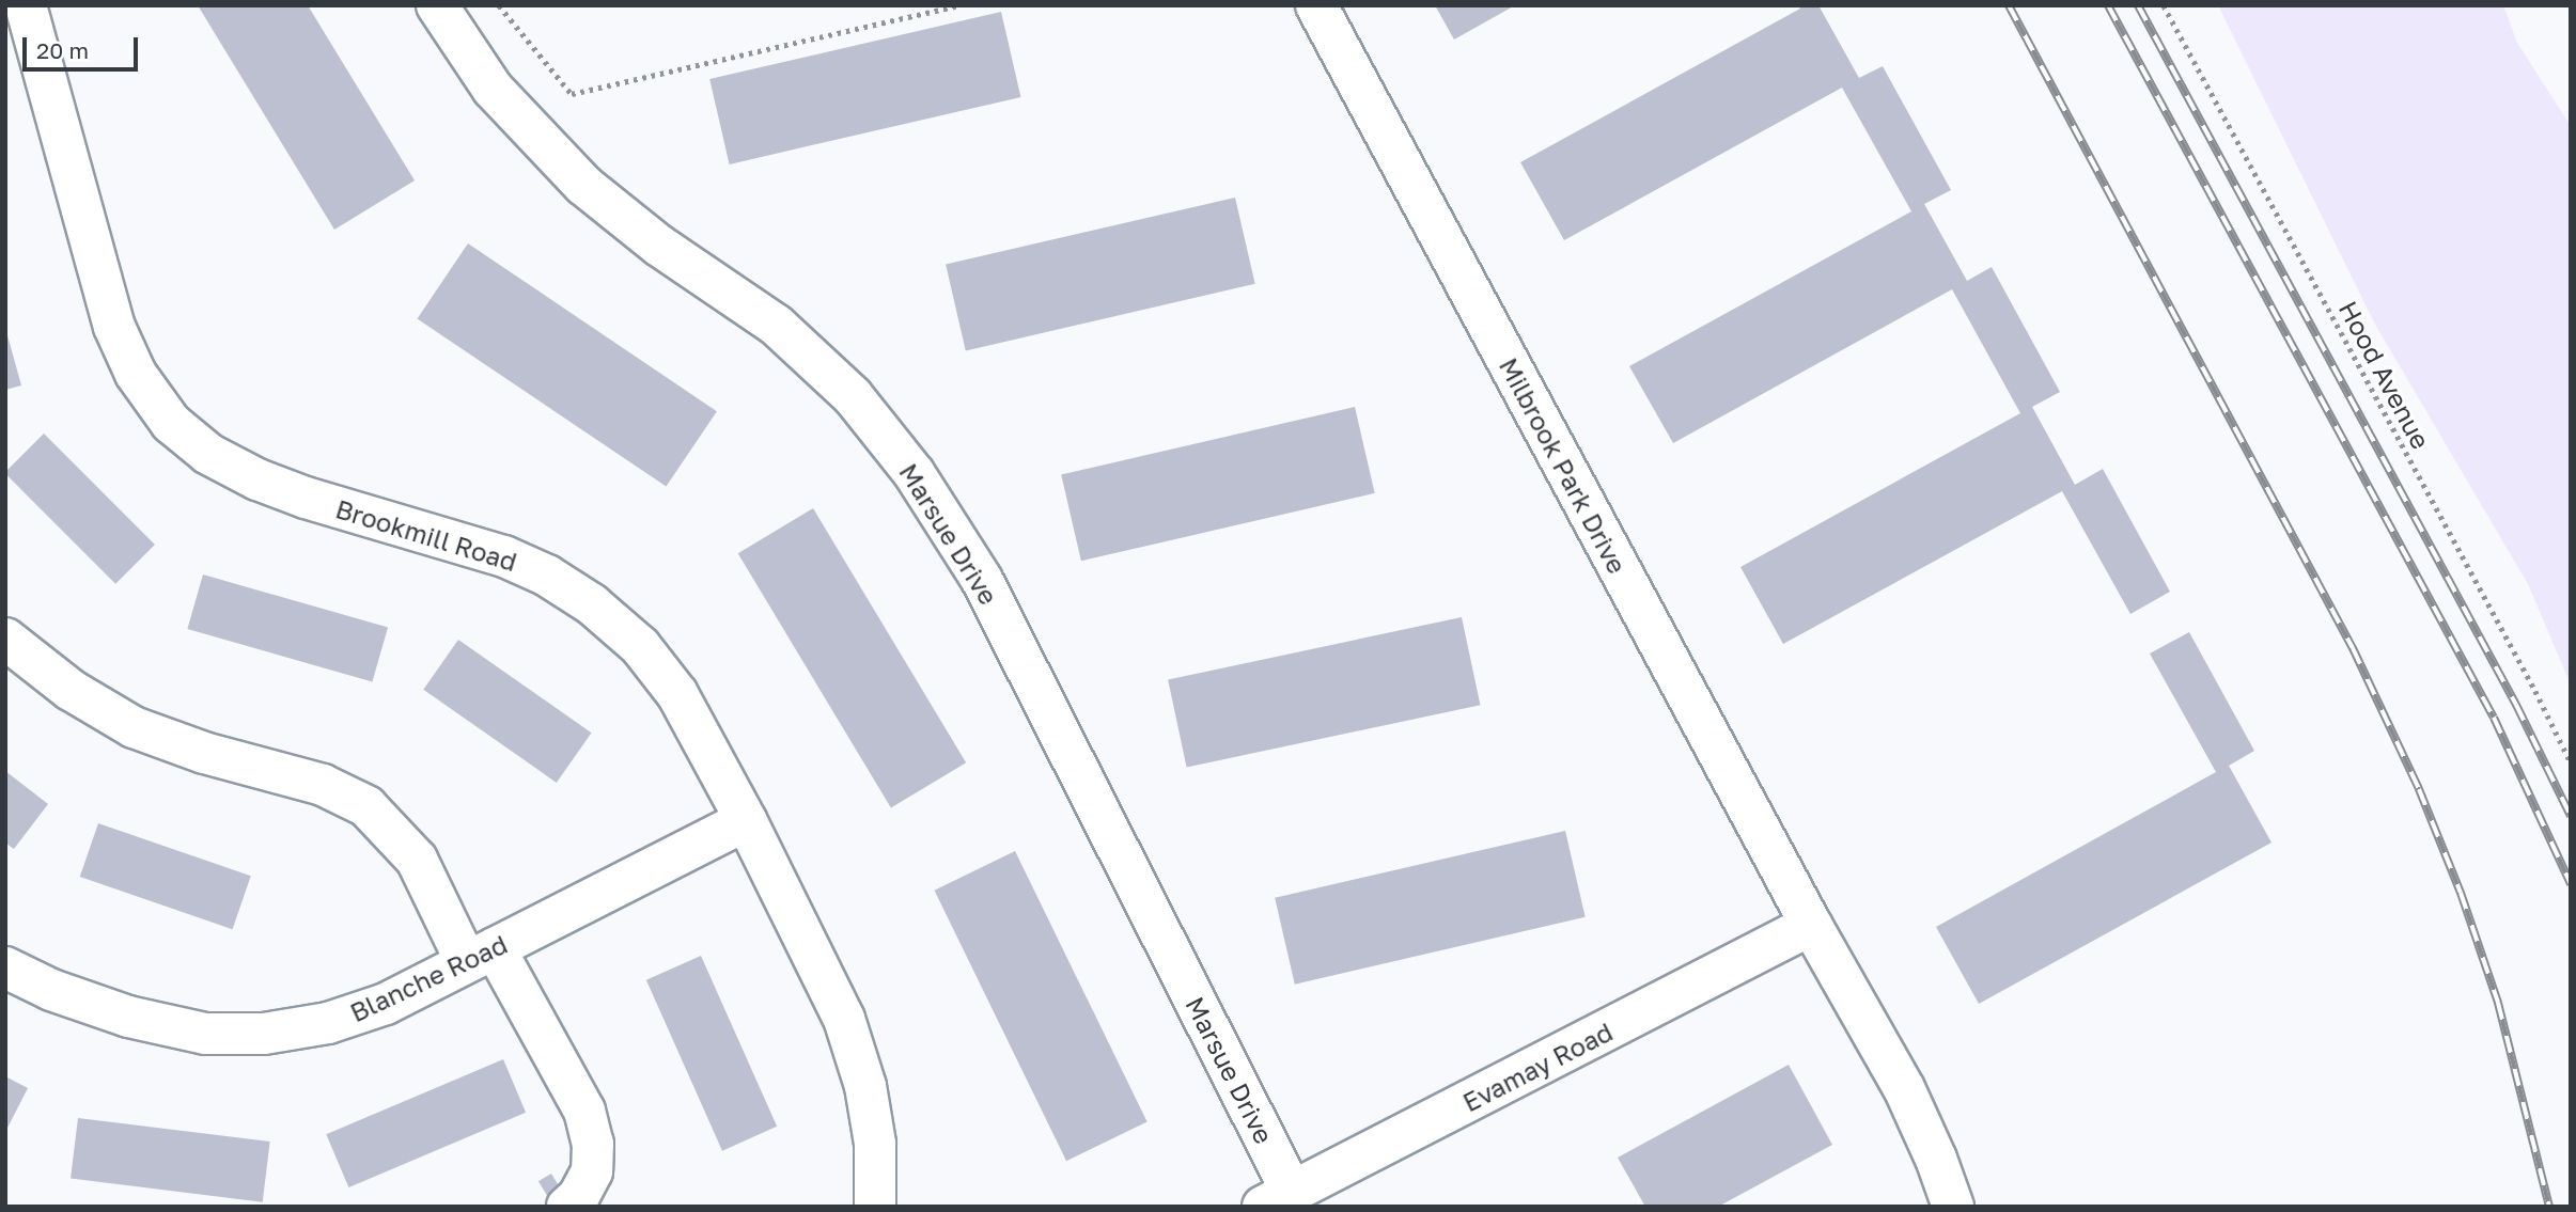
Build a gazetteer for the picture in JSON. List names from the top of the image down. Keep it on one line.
{"streets":{"street":["Milbrook Park Drive","Marsue Drive","Brookmill Road","Blanche Road","Evamay Road"],"path":["Hood Avenue"]},"crossings":[["Milbrook Park Drive","Evamay Road"],["Marsue Drive","Evamay Road"],["Brookmill Road","Blanche Road"]],"scale_bar":"20 m"}
